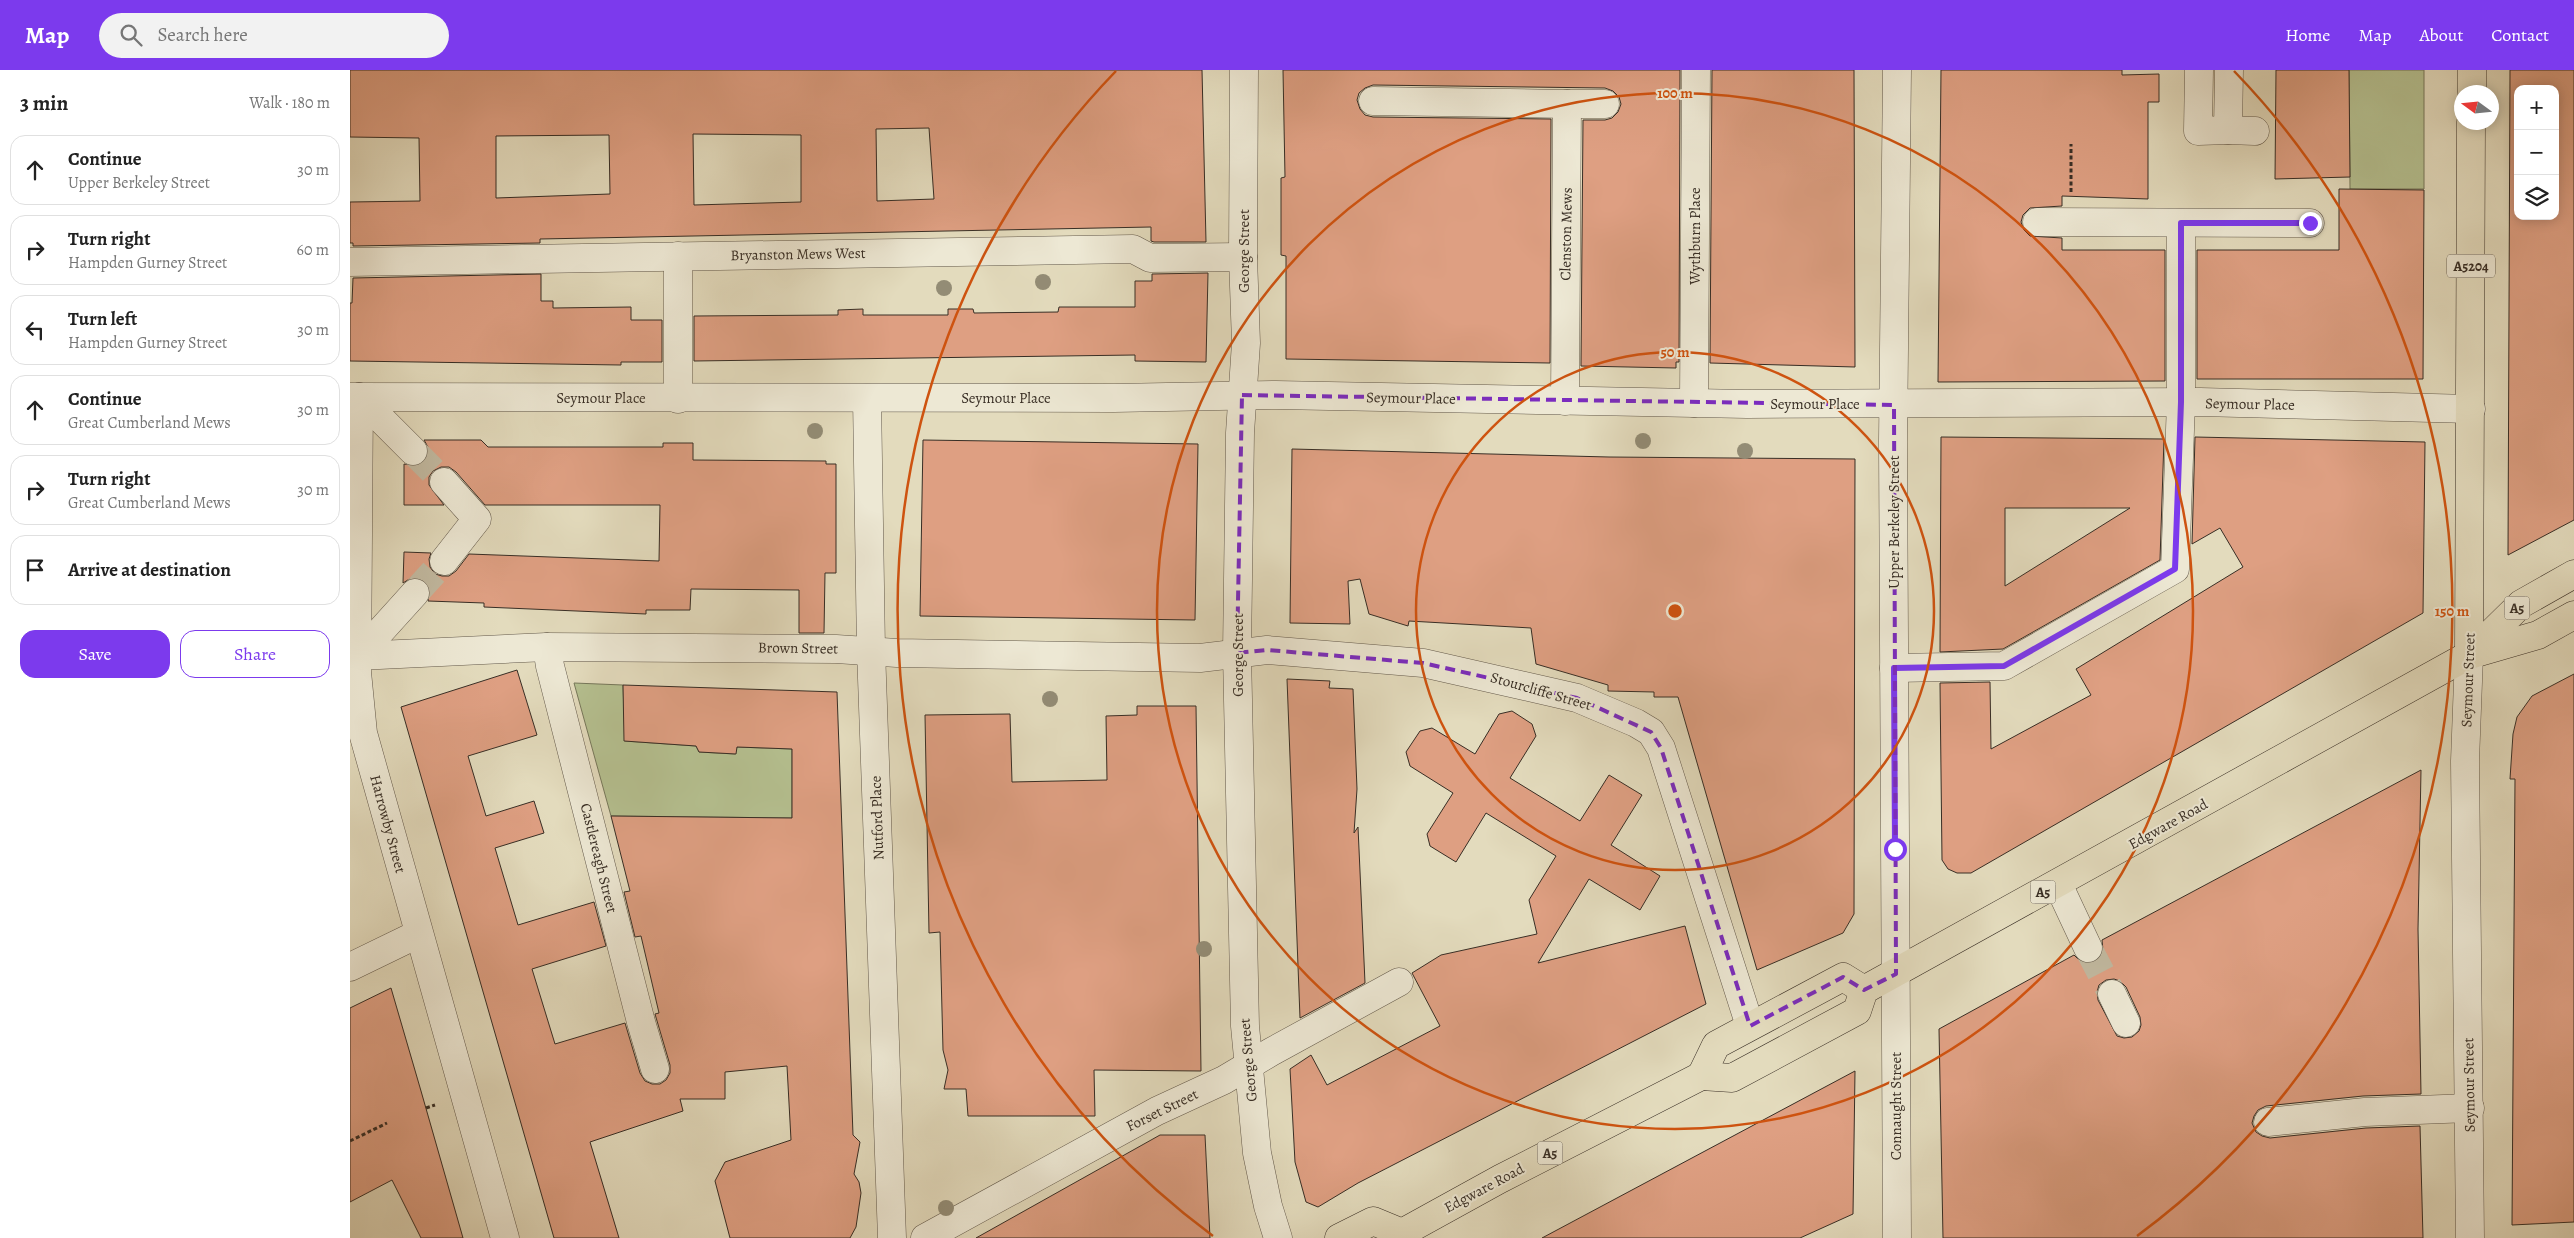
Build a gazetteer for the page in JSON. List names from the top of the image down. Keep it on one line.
{"streets":{"main road":["A5204","A5","Seymour Street","Edgware Road"],"street":["Clenston Mews","Wythburn Place","George Street","Bryanston Mews West","Seymour Place","Upper Berkeley Street","Brown Street","Stourcliffe Street","Nutford Place","Harrowby Street","Castlereagh Street","Connaught Street","Forset Street"]},"crossings":[["Clenston Mews","Seymour Place"],["Wythburn Place","Seymour Place"],["George Street","Bryanston Mews West"],["George Street","Seymour Place"],["George Street","Brown Street"],["George Street","Stourcliffe Street"],["George Street","Forset Street"],["Seymour Place","Upper Berkeley Street"],["Seymour Place","Seymour Street"],["Seymour Place","Nutford Place"],["Seymour Place","Harrowby Street"],["Upper Berkeley Street","Edgware Road"],["Upper Berkeley Street","Connaught Street"],["Brown Street","Stourcliffe Street"],["Brown Street","Nutford Place"],["Brown Street","Harrowby Street"],["Brown Street","Castlereagh Street"],["Seymour Street","Edgware Road"],["Edgware Road","Connaught Street"]],"north":"left","page":{"header":"Map","search":"Search here","nav":["Home","Map","About","Contact"],"heading":["3 min","Walk · 180 m"],"map_buttons":["+","−"],"list":[["Continue","Upper Berkeley Street","30 m"],["Turn right","Hampden Gurney Street","60 m"],["Turn left","Hampden Gurney Street","30 m"],["Continue","Great Cumberland Mews","30 m"],["Turn right","Great Cumberland Mews","30 m"],"Arrive at destination"],"buttons":["Save","Share"]},"rings":["100 m","50 m","150 m"]}
